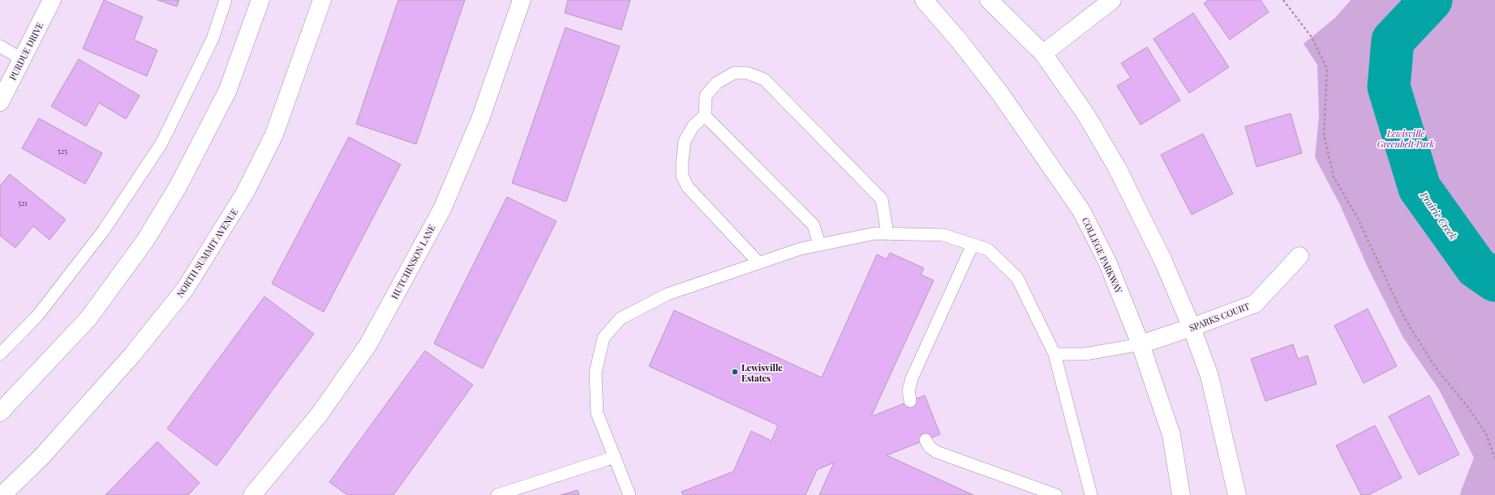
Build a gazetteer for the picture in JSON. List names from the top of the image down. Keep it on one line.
{"streets":{"street":["PURDUE DRIVE","NORTH SUMMIT AVENUE","COLLEGE PARKWAY","HUTCHINSON LANE","SPARKS COURT"]},"crossings":[["COLLEGE PARKWAY","SPARKS COURT"]],"water":["Prairie Creek"],"parks":["Lewisville Greenbelt Park"],"places":["Lewisville Estates"],"house_numbers":["525","521"]}
